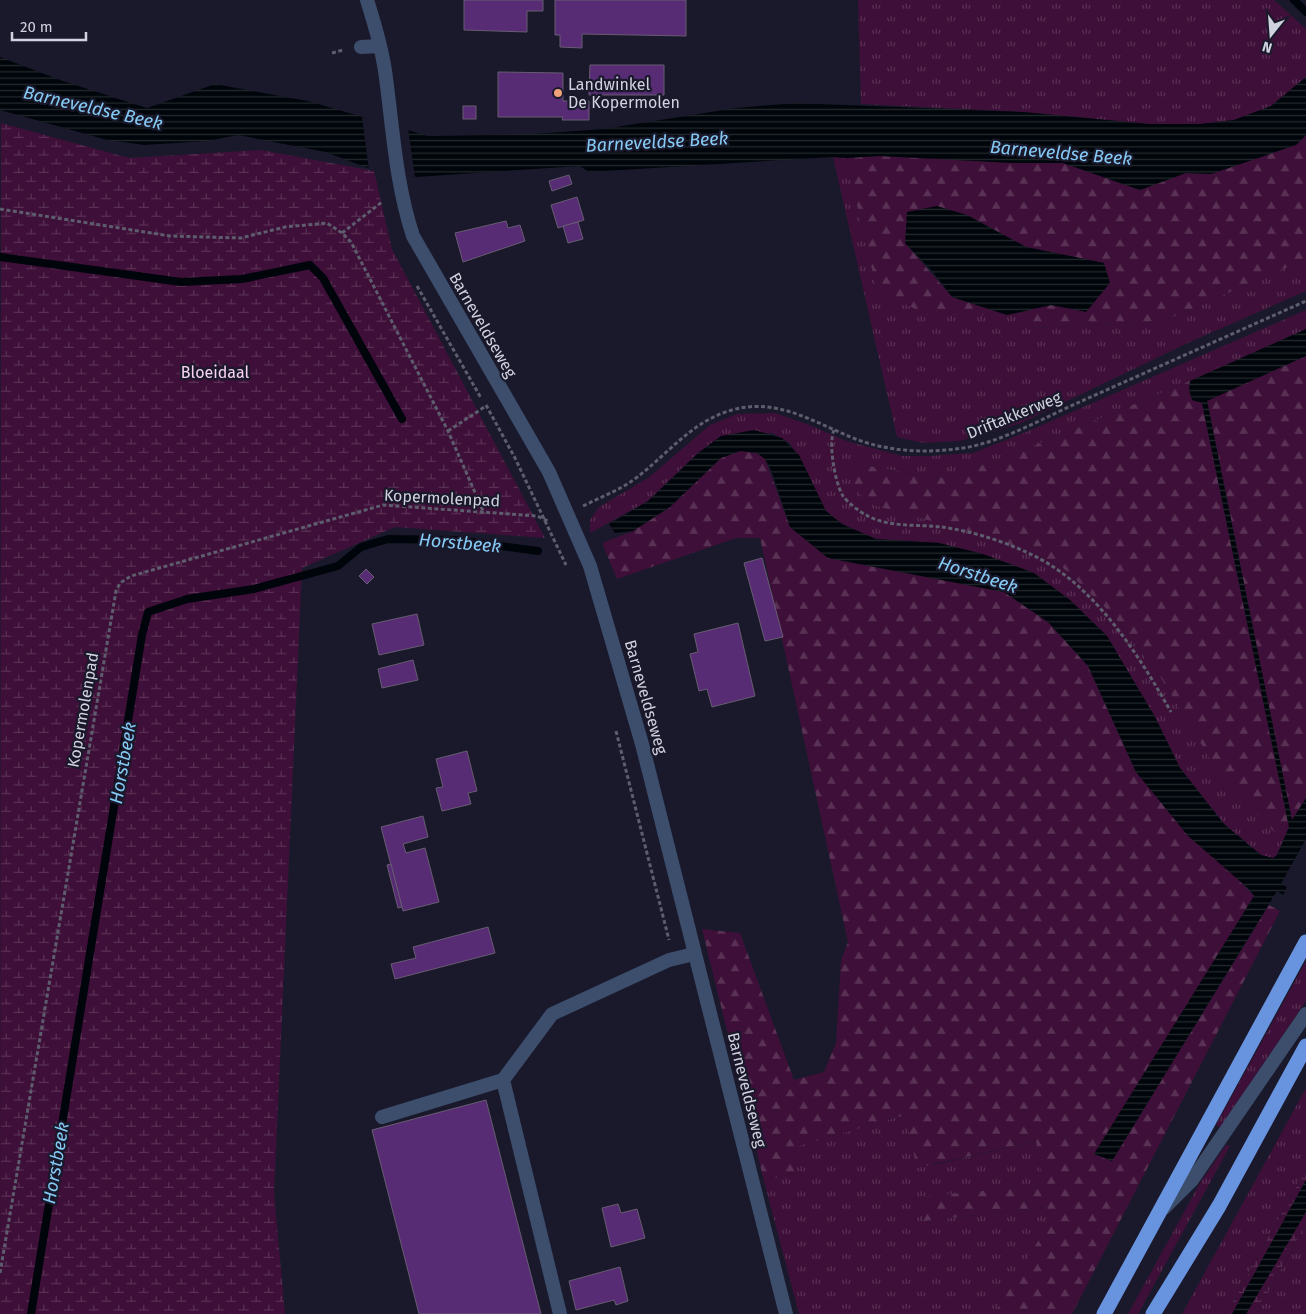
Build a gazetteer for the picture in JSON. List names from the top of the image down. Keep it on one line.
{"streets":{"street":["Barneveldseweg"],"path":["Driftakkerweg","Kopermolenpad"]},"crossings":[["Barneveldseweg","Driftakkerweg"]],"water":["Barneveldse Beek","Horstbeek"],"parks":["Bloeidaal"],"places":["Landwinkel De Kopermolen"],"scale_bar":"20 m","north":"bottom"}
